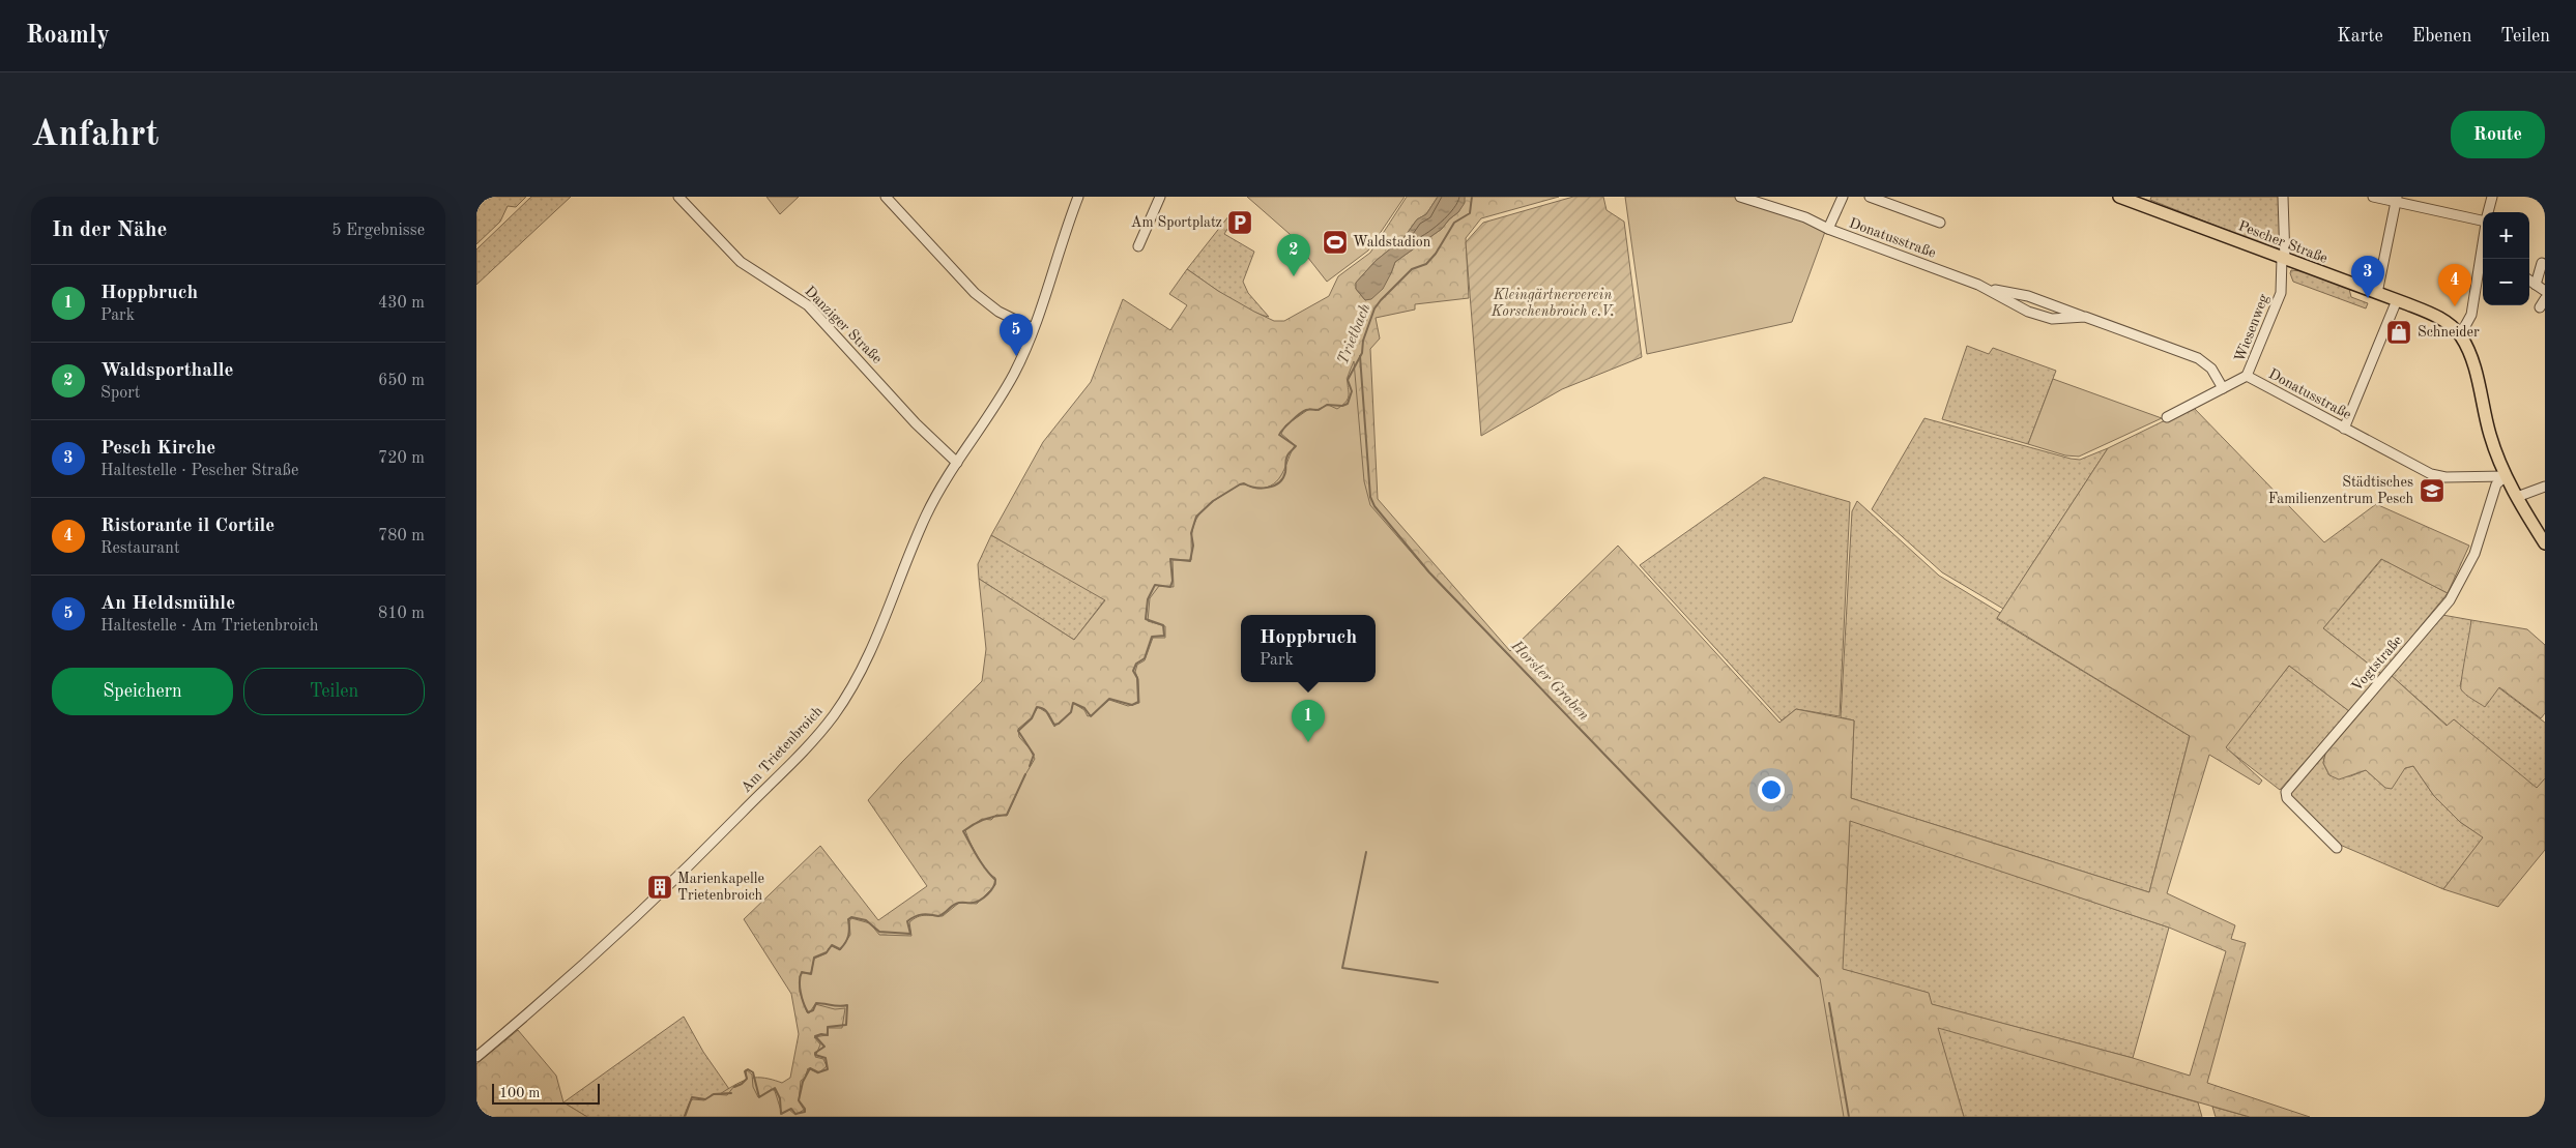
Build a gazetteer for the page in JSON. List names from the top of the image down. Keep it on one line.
{"streets":{"main road":["Pescher Straße"],"street":["Donatusstraße","Danziger Straße","Wiesenweg","Vogtstraße","Am Trietenbroich"]},"crossings":[["Donatusstraße","Wiesenweg"],["Donatusstraße","Vogtstraße"],["Pescher Straße","Wiesenweg"],["Danziger Straße","Am Trietenbroich"]],"water":["Trietbach","Horster Graben"],"parks":["Kleingärtnerverein Korschenbroich e.V."],"places":{"parking":["Am Sportplatz"],"sports":["Waldstadion"],"shop":["Schneider"],"school or university":["Städtisches Familienzentrum Pesch"],"building":["Marienkapelle Trietenbroich"]},"scale_bar":"100 m","page":{"header":"Roamly","nav":["Karte","Ebenen","Teilen"],"buttons":["Route",["Speichern","Teilen"]],"title":"Anfahrt","heading":["In der Nähe","5 Ergebnisse"],"map_buttons":["+","−"],"pins":["2","3","4","5","1"],"list":[{"mark":"1","name":"Hoppbruch","note":"Park","value":"430 m"},{"mark":"2","name":"Waldsporthalle","note":"Sport","value":"650 m"},{"mark":"3","name":"Pesch Kirche","note":"Haltestelle · Pescher Straße","value":"720 m"},{"mark":"4","name":"Ristorante il Cortile","note":"Restaurant","value":"780 m"},{"mark":"5","name":"An Heldsmühle","note":"Haltestelle · Am Trietenbroich","value":"810 m"}],"popup":["Hoppbruch","Park"],"scale":"100 m"}}
